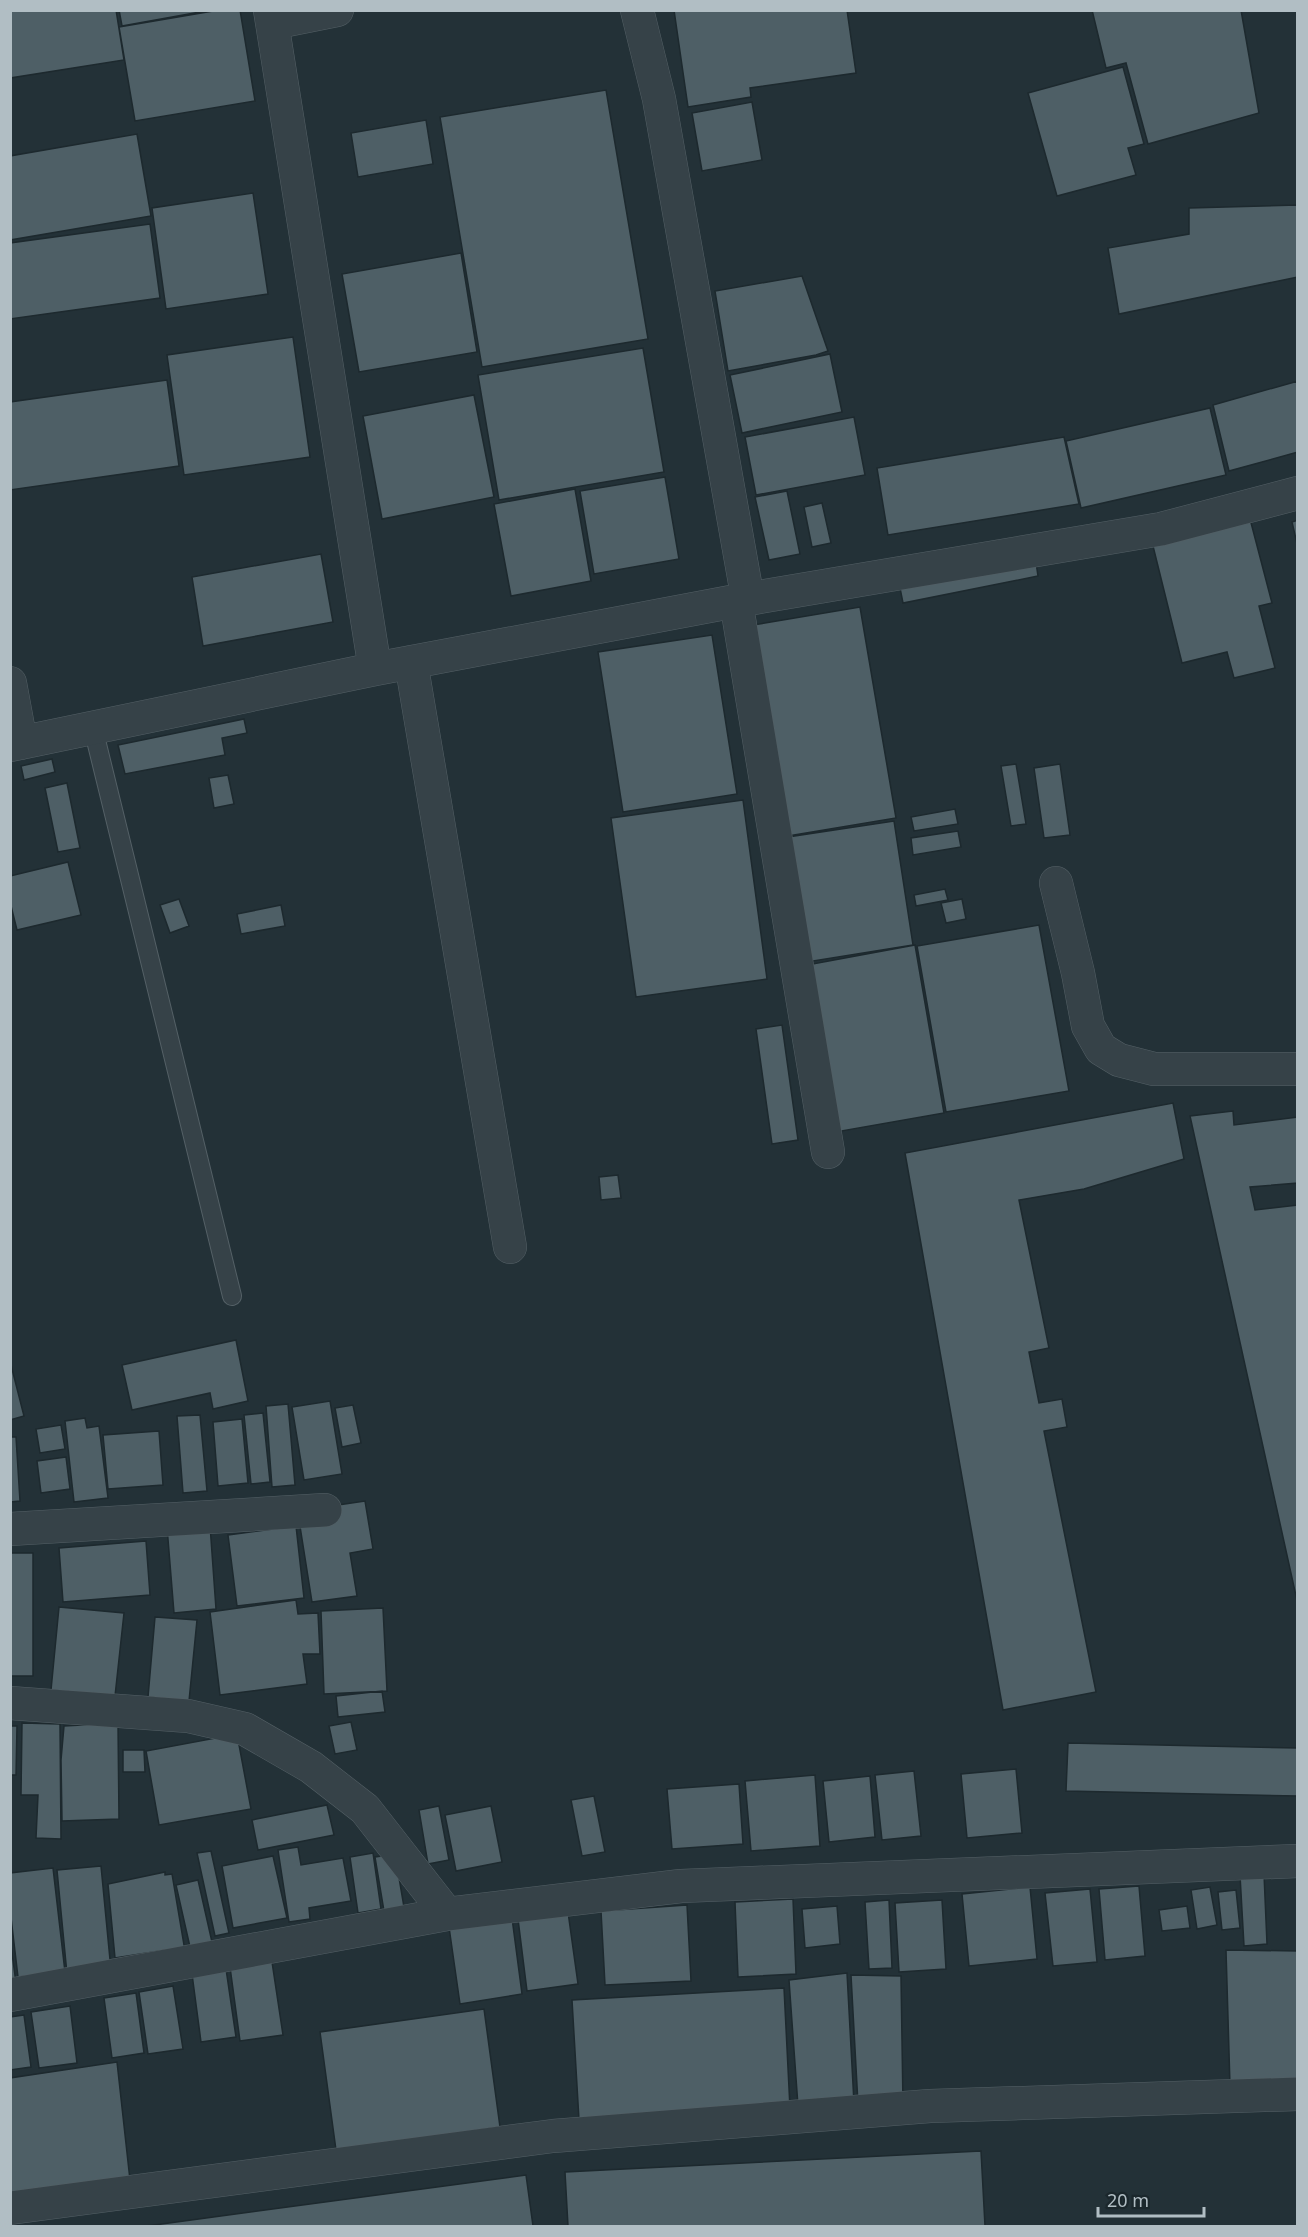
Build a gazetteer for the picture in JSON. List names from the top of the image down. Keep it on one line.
{"scale_bar":"20 m"}
